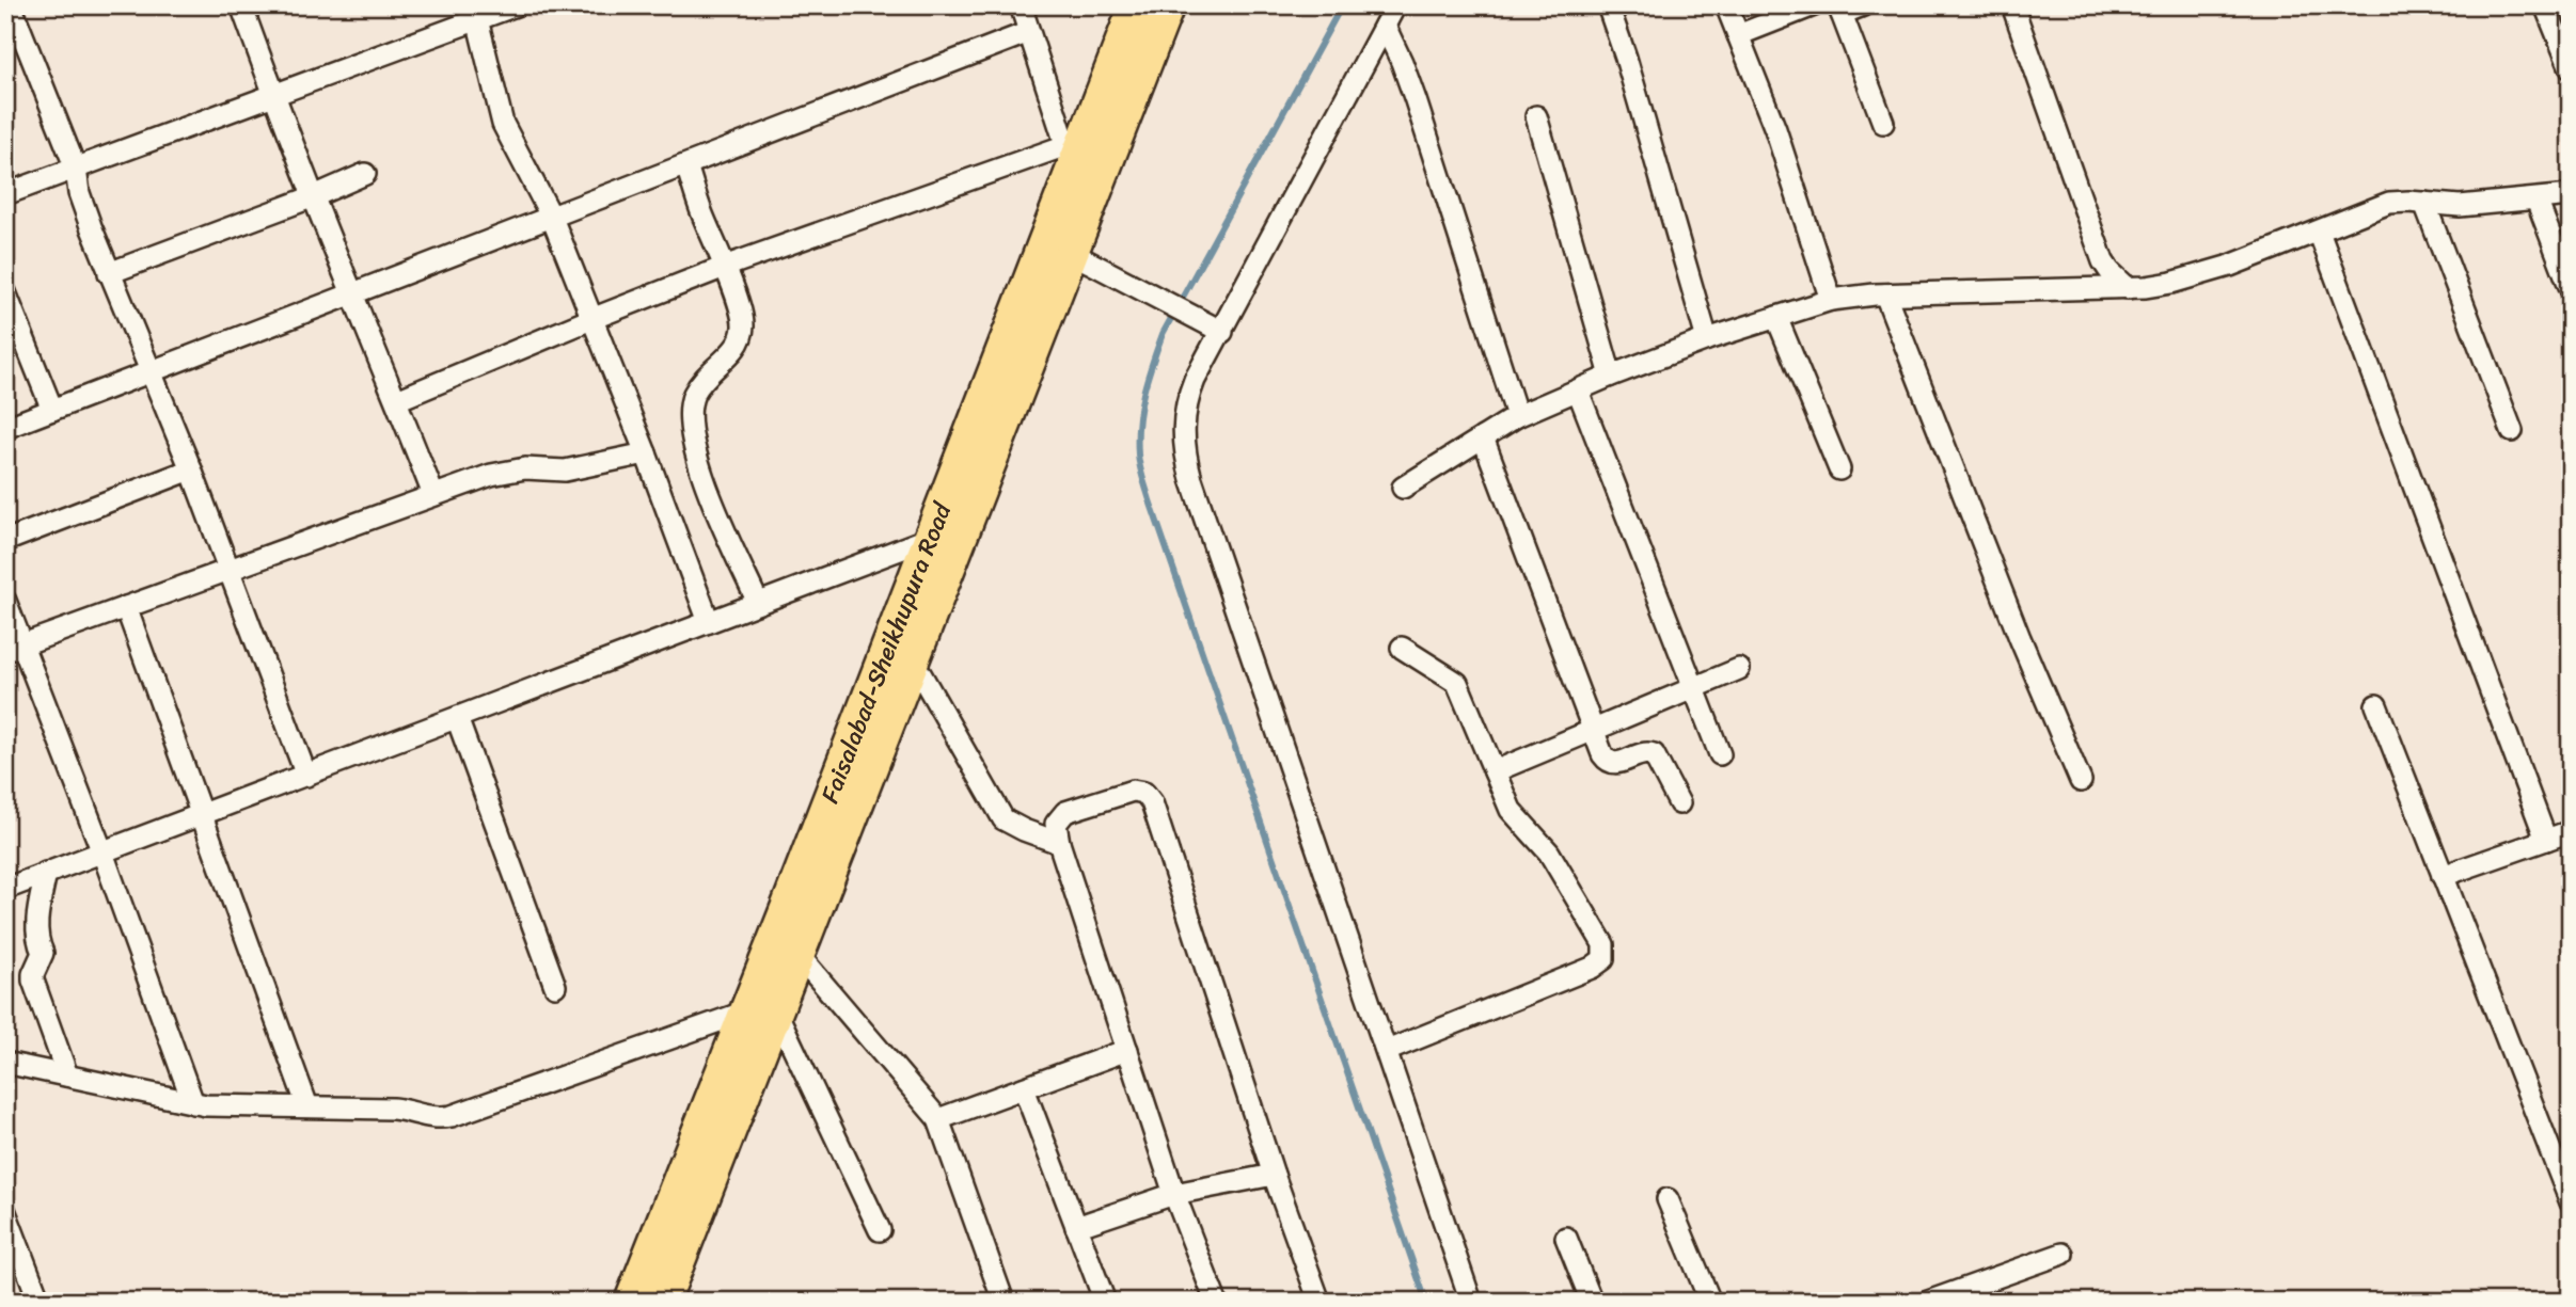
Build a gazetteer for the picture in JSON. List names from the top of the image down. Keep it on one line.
{"streets":{"highway":["Faisalabad-Sheikhupura Road"]}}
